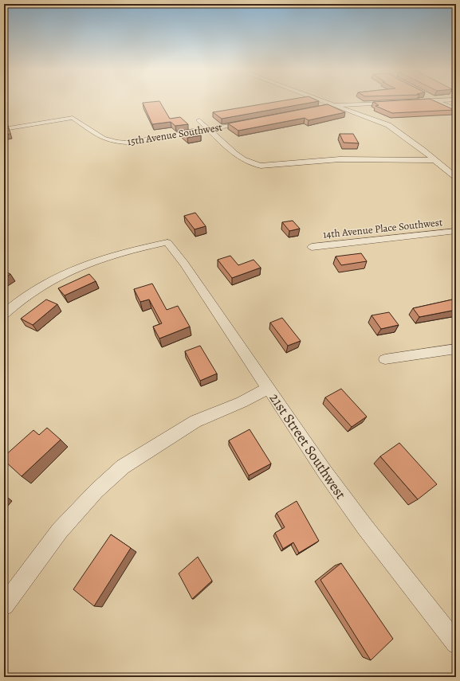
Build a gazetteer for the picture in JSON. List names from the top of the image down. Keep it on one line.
{"streets":{"street":["15th Avenue Southwest","14th Avenue Place Southwest","21st Street Southwest"]}}
